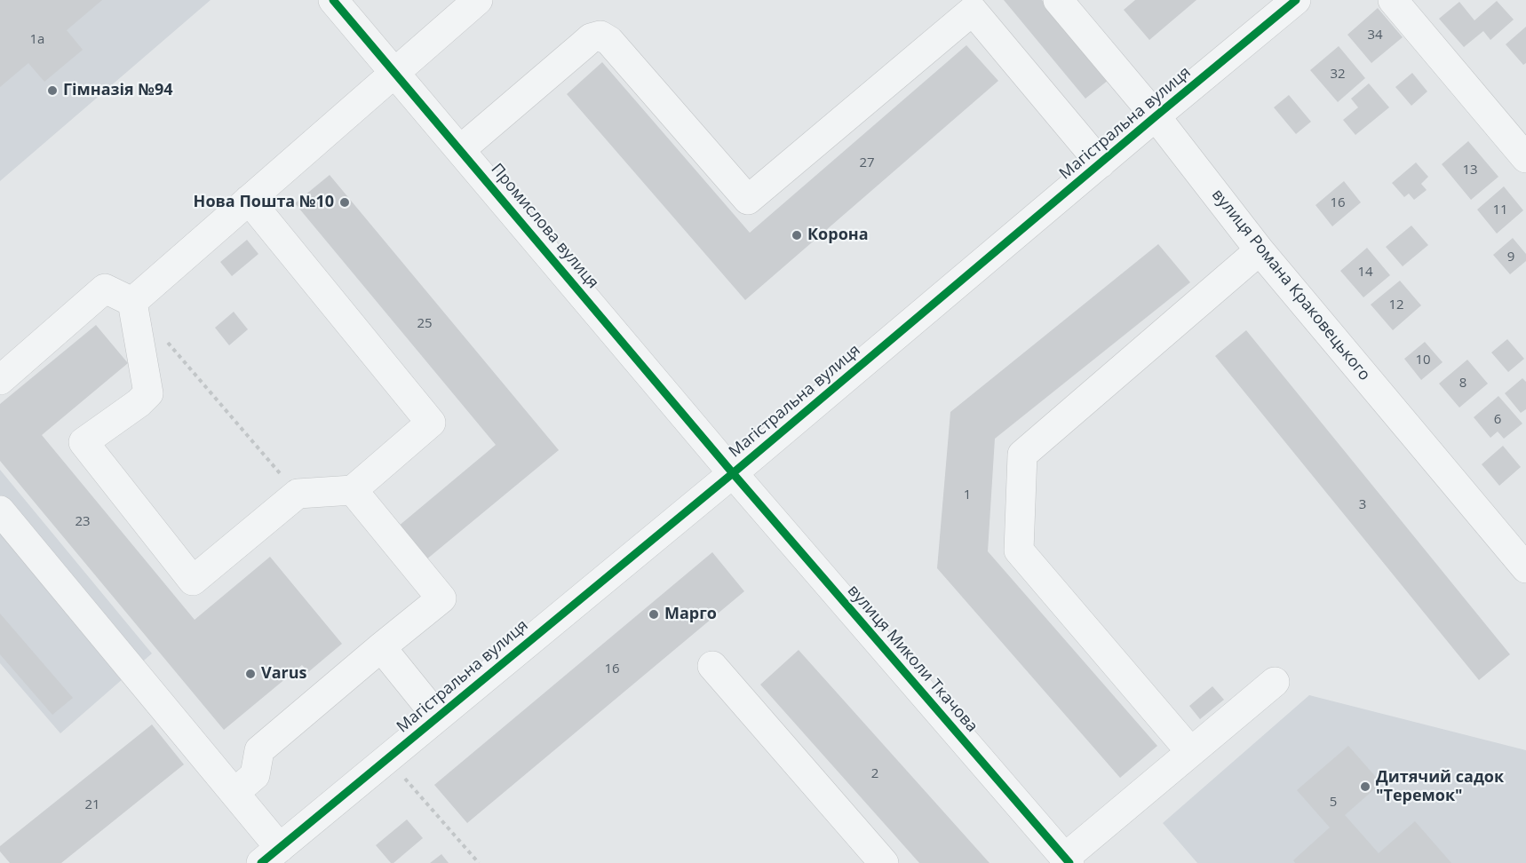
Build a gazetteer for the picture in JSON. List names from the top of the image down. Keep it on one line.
{"streets":{"street":["Магістральна вулиця","Промислова вулиця","вулиця Романа Краковецького","вулиця Миколи Ткачова"]},"crossings":[["Магістральна вулиця","Промислова вулиця"],["Магістральна вулиця","вулиця Романа Краковецького"],["Магістральна вулиця","вулиця Миколи Ткачова"],["Промислова вулиця","вулиця Миколи Ткачова"]],"places":["Гімназія №94","Нова Пошта №10","Корона","Марго","Varus","Дитячий садок \"Теремок\""],"house_numbers":["34","1а","32","27","13","16","11","9","14","12","25","10","8","6","1","3","23","16","2","5","21"]}
